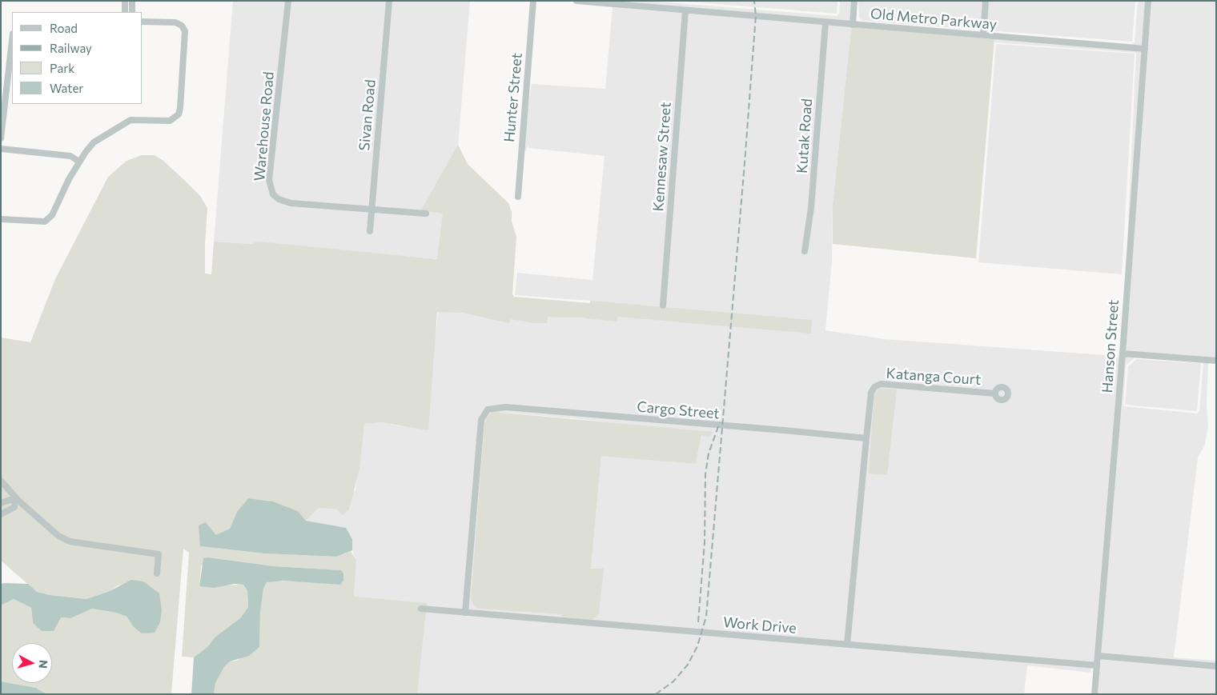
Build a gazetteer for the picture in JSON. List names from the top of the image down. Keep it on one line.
{"streets":{"street":["Old Metro Parkway","Hunter Street","Sivan Road","Warehouse Road","Kutak Road","Kennesaw Street","Hanson Street","Katanga Court","Cargo Street","Work Drive"]},"crossings":[["Old Metro Parkway","Kutak Road"],["Old Metro Parkway","Kennesaw Street"],["Old Metro Parkway","Hanson Street"],["Sivan Road","Warehouse Road"],["Hanson Street","Work Drive"],["Katanga Court","Cargo Street"],["Cargo Street","Work Drive"]],"legend":["Road","Railway","Park","Water"],"north":"right"}
